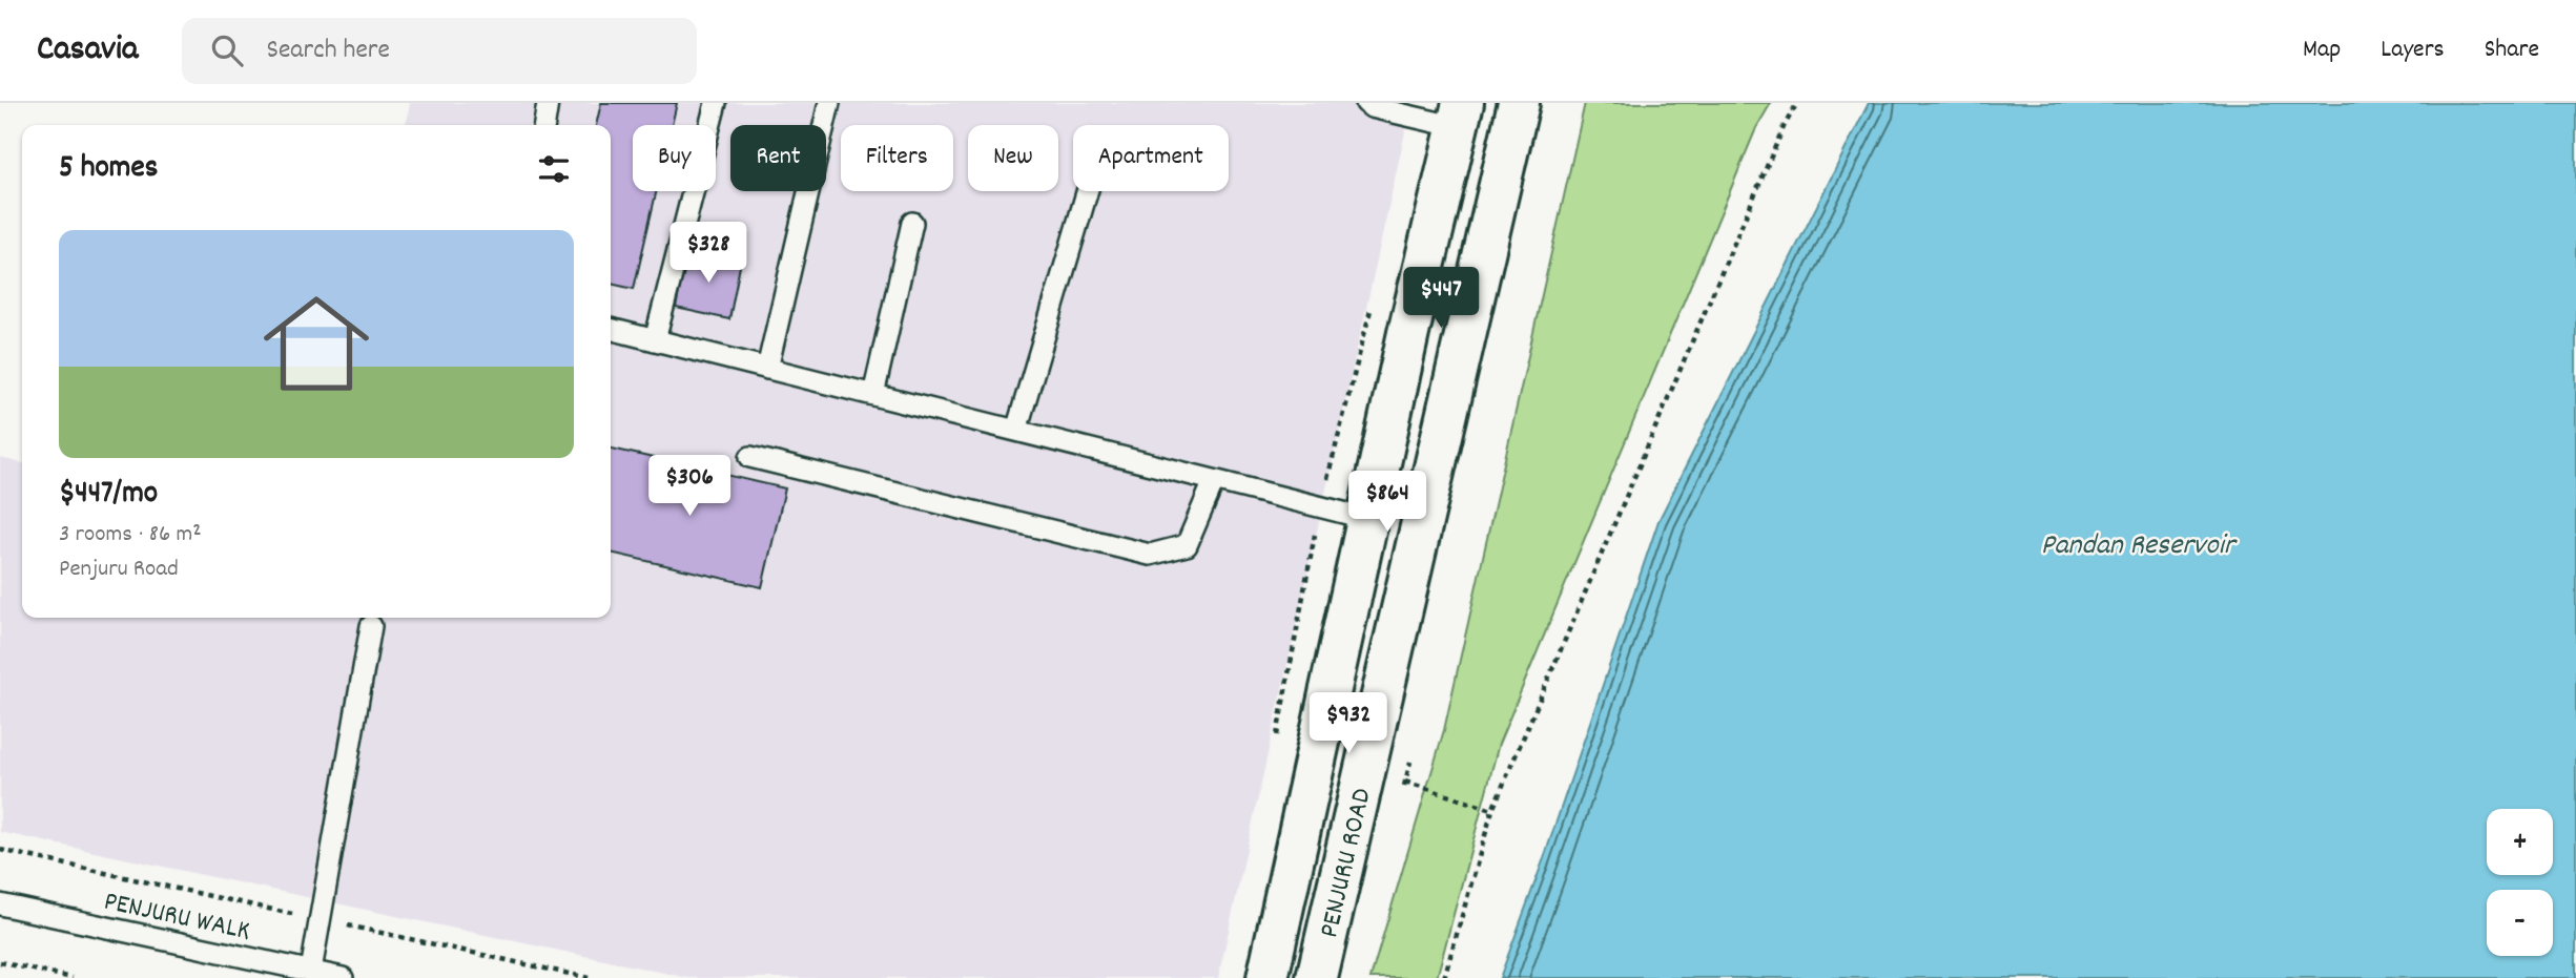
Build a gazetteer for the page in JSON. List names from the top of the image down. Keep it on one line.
{"streets":{"main road":["PENJURU ROAD"],"lane":["PENJURU WALK"]},"water":["Pandan Reservoir"],"page":{"header":"Casavia","search":"Search here","nav":["Map","Layers","Share"],"chip":["Buy","Rent","Filters","New","Apartment"],"heading":"5 homes","list":[{"name":"$447/mo","note":"3 rooms · 86 m² · Penjuru Road"}],"price":["$328","$447","$306","$864","$932"],"map_buttons":["+","−"]}}
